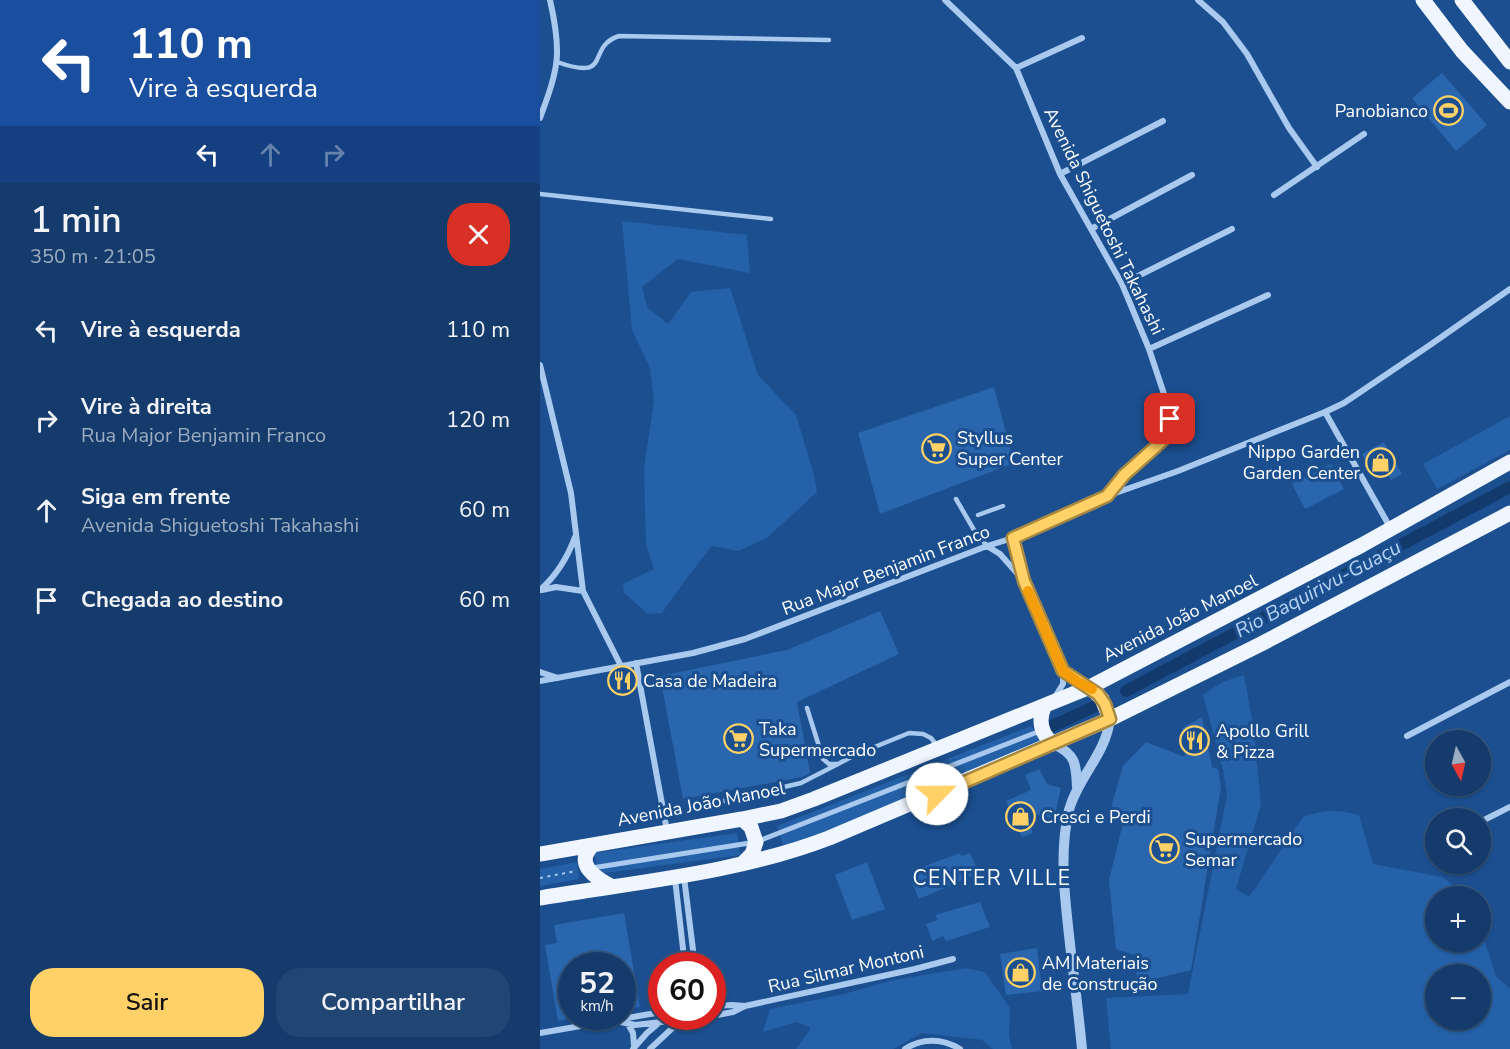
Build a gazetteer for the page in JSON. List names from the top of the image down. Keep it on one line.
{"streets":{"main road":["Avenida João Manoel"],"street":["Avenida Shiguetoshi Takahashi","Rua Major Benjamin Franco","Rua Silmar Montoni"]},"crossings":[["Avenida Shiguetoshi Takahashi","Rua Major Benjamin Franco"]],"districts":["CENTER VILLE"],"water":["Rio Baquirivu-Guaçu"],"places":{"sports":["Panobianco"],"supermarket":["Styllus Super Center","Taka Supermercado","Supermercado Semar"],"shop":["Nippo Garden Garden Center","Cresci e Perdi","AM Materiais de Construção"],"restaurant":["Casa de Madeira","Apollo Grill & Pizza"]},"north":"bottom","page":{"turn":["110 m","Vire à esquerda"],"heading":["1 min","350 m · 21:05"],"list":[{"name":"Vire à esquerda","value":"110 m"},{"name":"Vire à direita","note":"Rua Major Benjamin Franco","value":"120 m"},{"name":"Siga em frente","note":"Avenida Shiguetoshi Takahashi","value":"60 m"},{"name":"Chegada ao destino","value":"60 m"}],"map_buttons":["+","−"],"speed":"52 km/h","limit":"60","buttons":["Sair","Compartilhar"]}}
